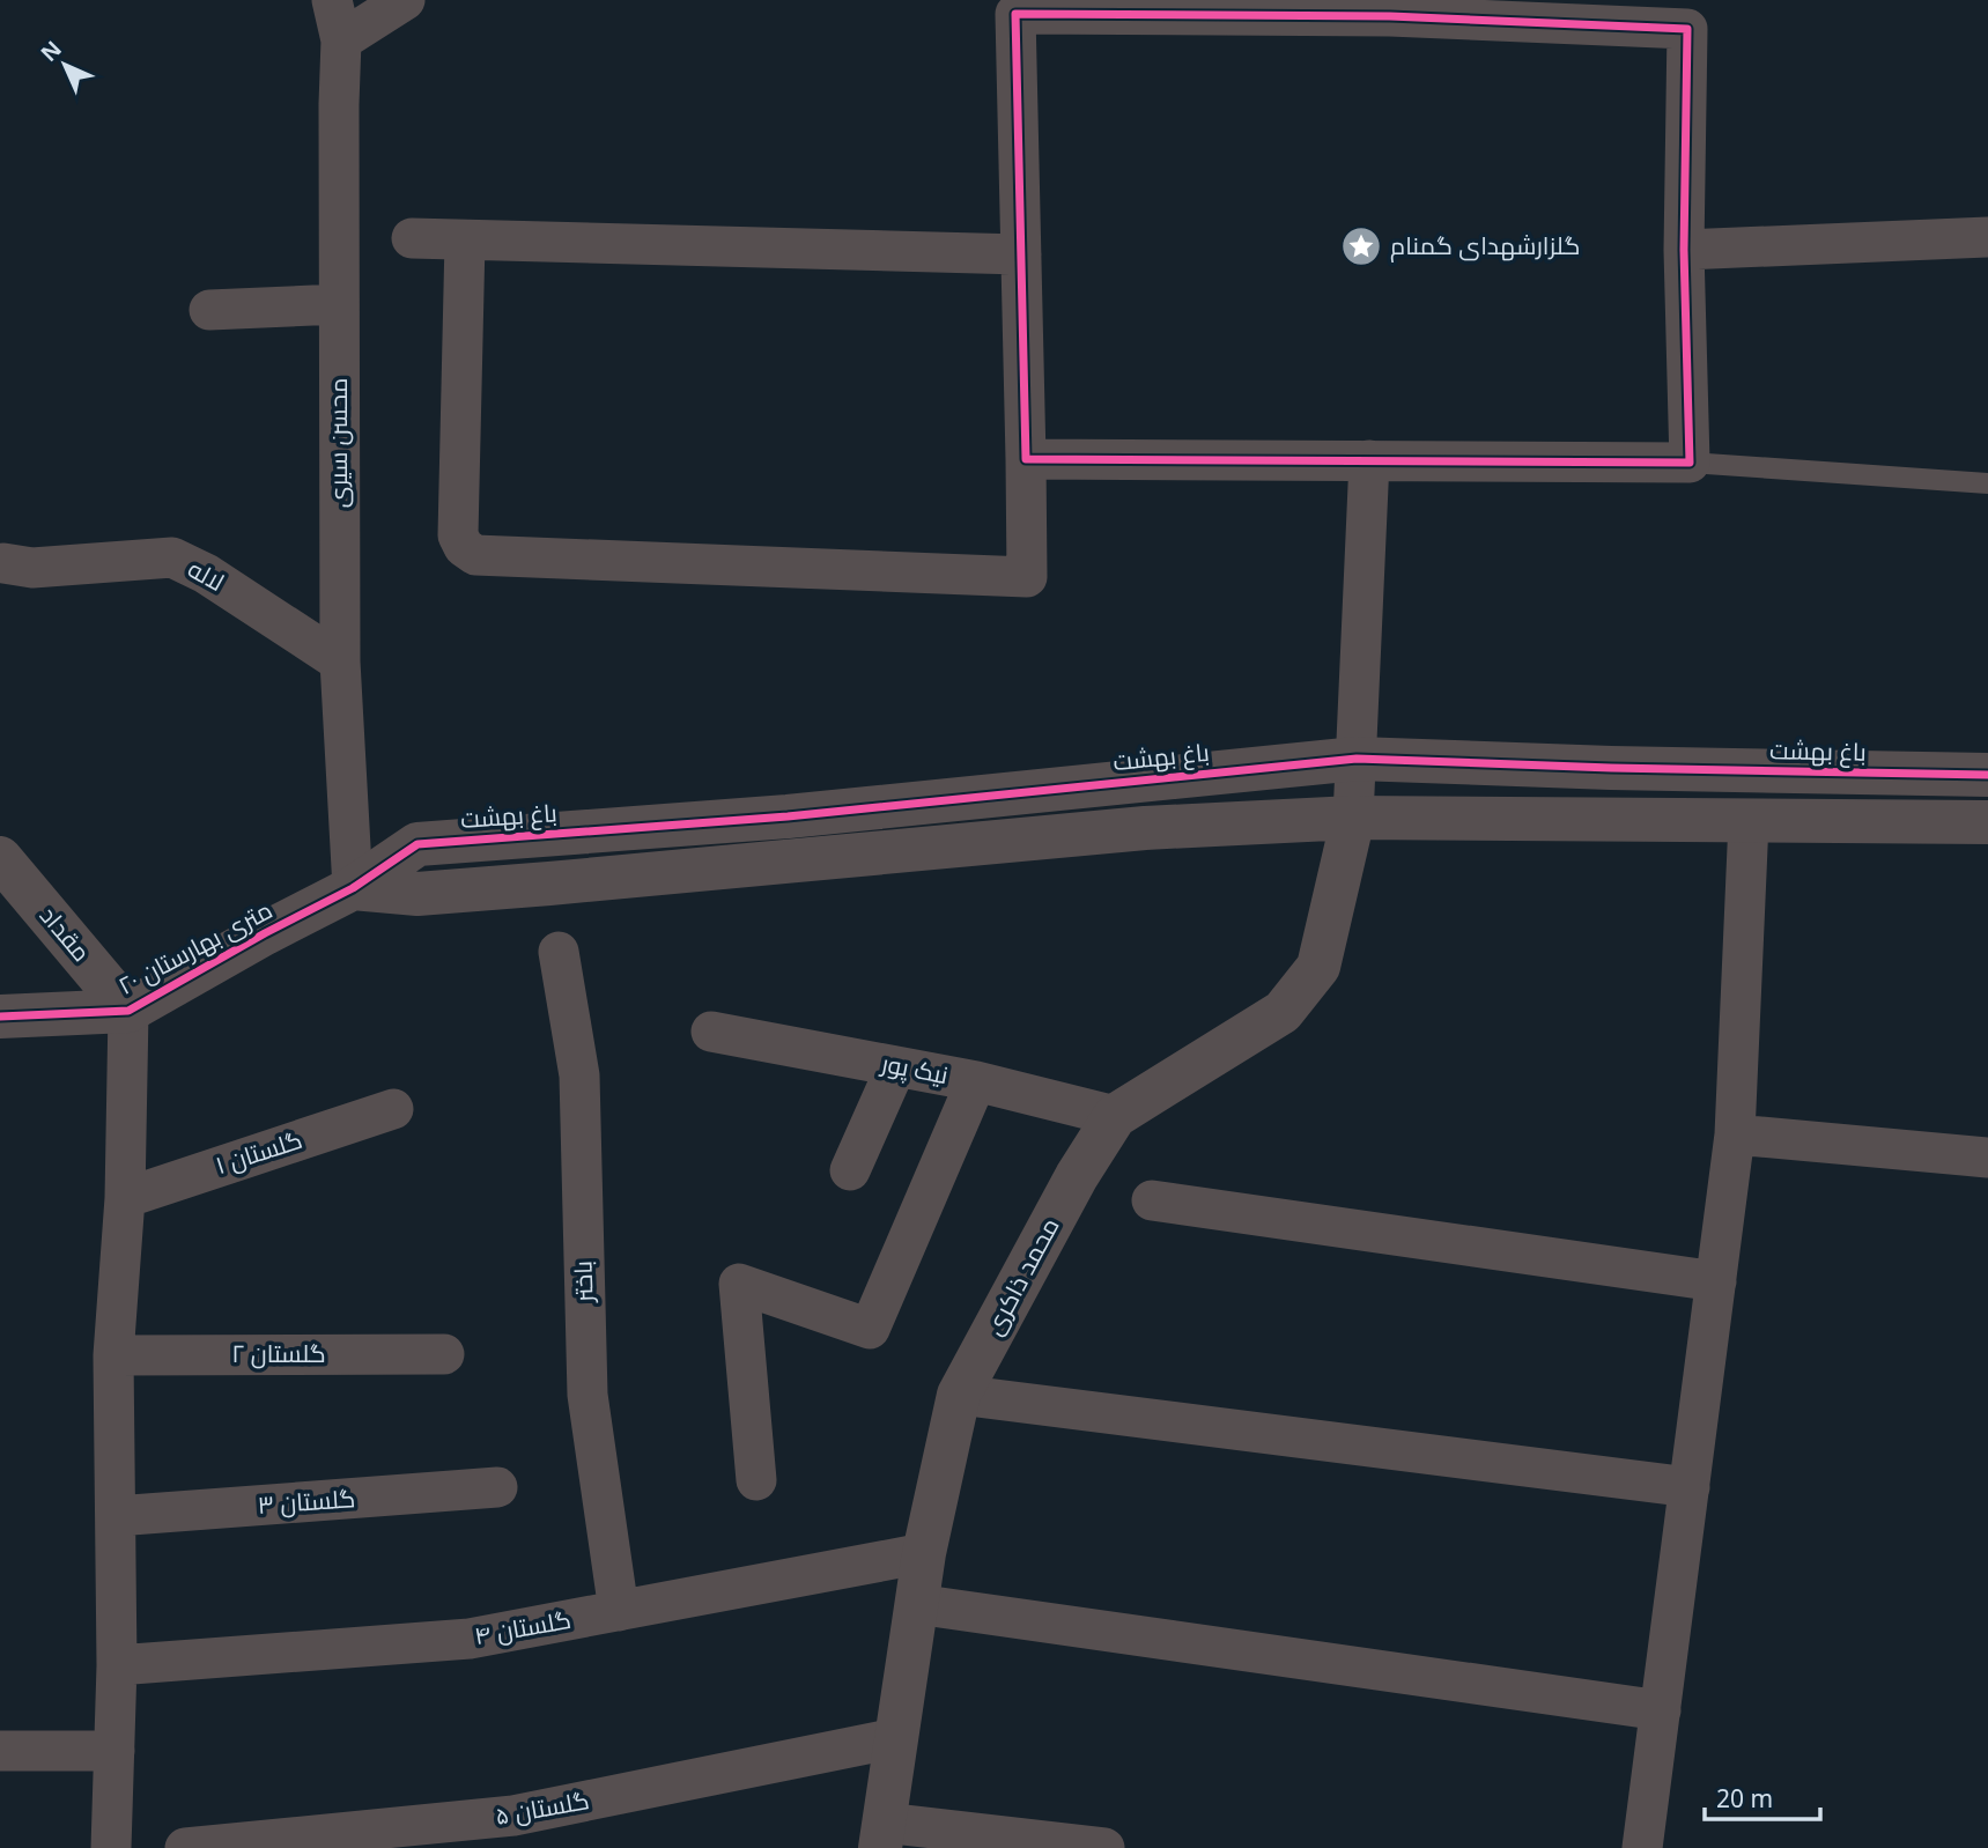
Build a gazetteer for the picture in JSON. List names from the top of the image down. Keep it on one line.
{"streets":{"street":["محسن سیری","لاله","باغ بهشت","مقداد","۲۰ متری بهارستان","نیک پور","گلستان ۱","محمد ذاکری","باختر","گلستان ۲","گلستان ۳","گلستان ۴","گلستان ۵"]},"crossings":[["محسن سیری","لاله"],["محسن سیری","باغ بهشت"],["محسن سیری","۲۰ متری بهارستان"],["باغ بهشت","۲۰ متری بهارستان"],["مقداد","۲۰ متری بهارستان"],["نیک پور","محمد ذاکری"],["محمد ذاکری","گلستان ۴"],["محمد ذاکری","گلستان ۵"],["باختر","گلستان ۴"]],"places":{"place":["گلزارشهدای گمنام"]},"scale_bar":"20 m","north":"top left"}
